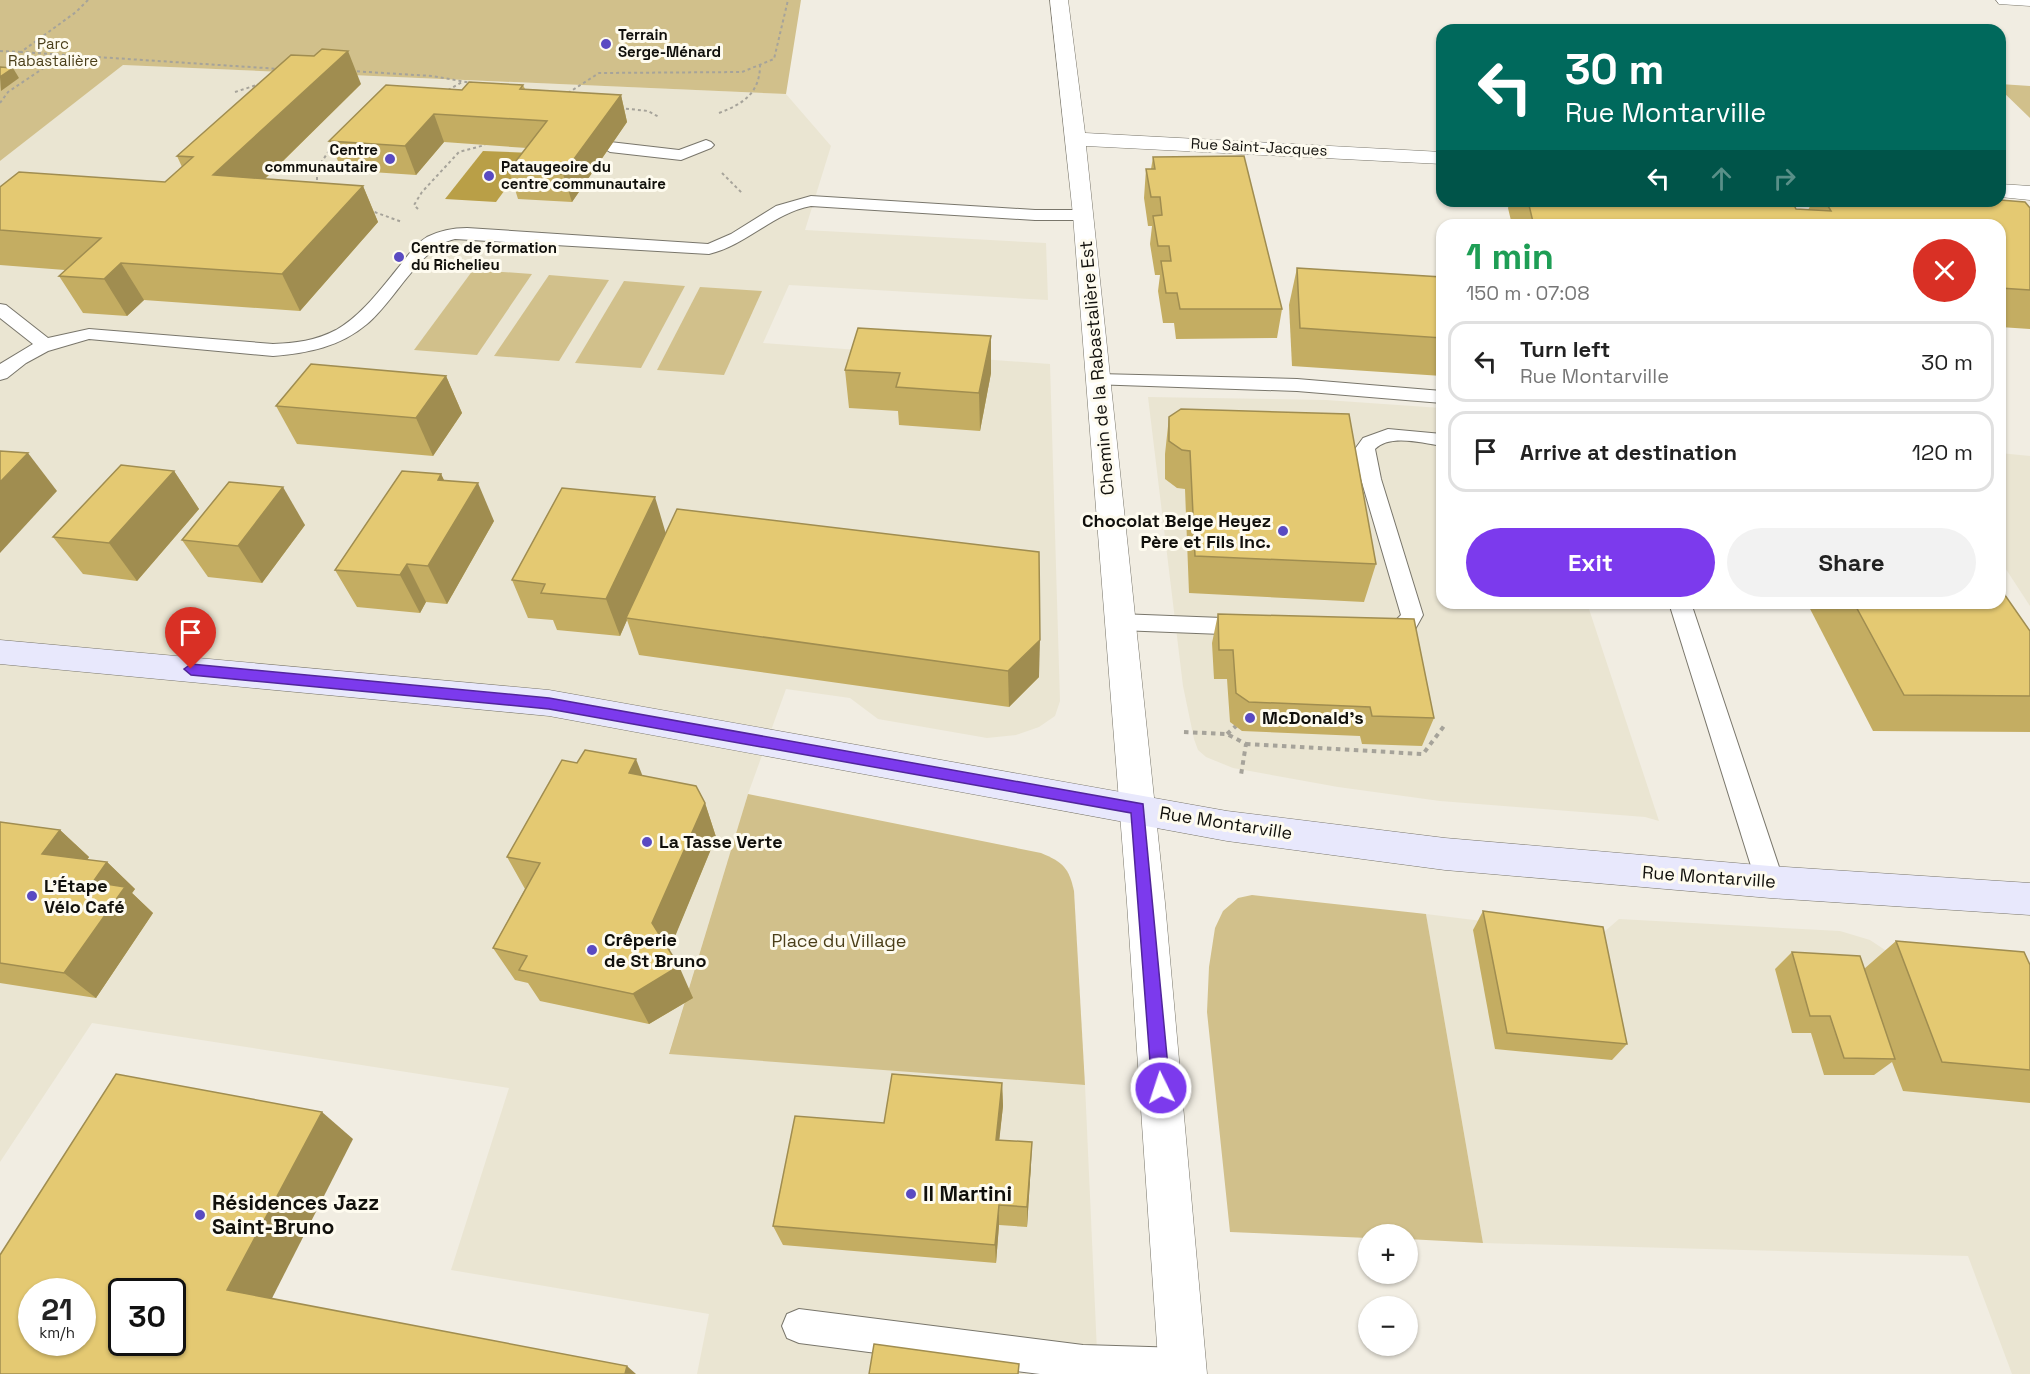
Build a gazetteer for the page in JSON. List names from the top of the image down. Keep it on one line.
{"streets":{"street":["Rue Saint-Jacques","Chemin de la Rabastalière Est","Rue Montarville"]},"crossings":[["Rue Saint-Jacques","Chemin de la Rabastalière Est"],["Chemin de la Rabastalière Est","Rue Montarville"]],"parks":["Parc Rabastalière","Place du Village"],"places":["Terrain Serge-Ménard","Centre communautaire","Pataugeoire du centre communautaire","Centre de formation du Richelieu","Chocolat Belge Heyez Père et Fils Inc.","McDonald's","La Tasse Verte","L'Étape Vélo Café","Crêperie de St Bruno","Il Martini","Résidences Jazz Saint-Bruno"],"page":{"turn":["30 m","Rue Montarville"],"heading":["1 min","150 m · 07:08"],"list":[{"name":"Turn left","note":"Rue Montarville","value":"30 m"},{"name":"Arrive at destination","value":"120 m"}],"buttons":["Exit","Share"],"map_buttons":["+","−"],"speed":"21 km/h","limit":"30"}}
